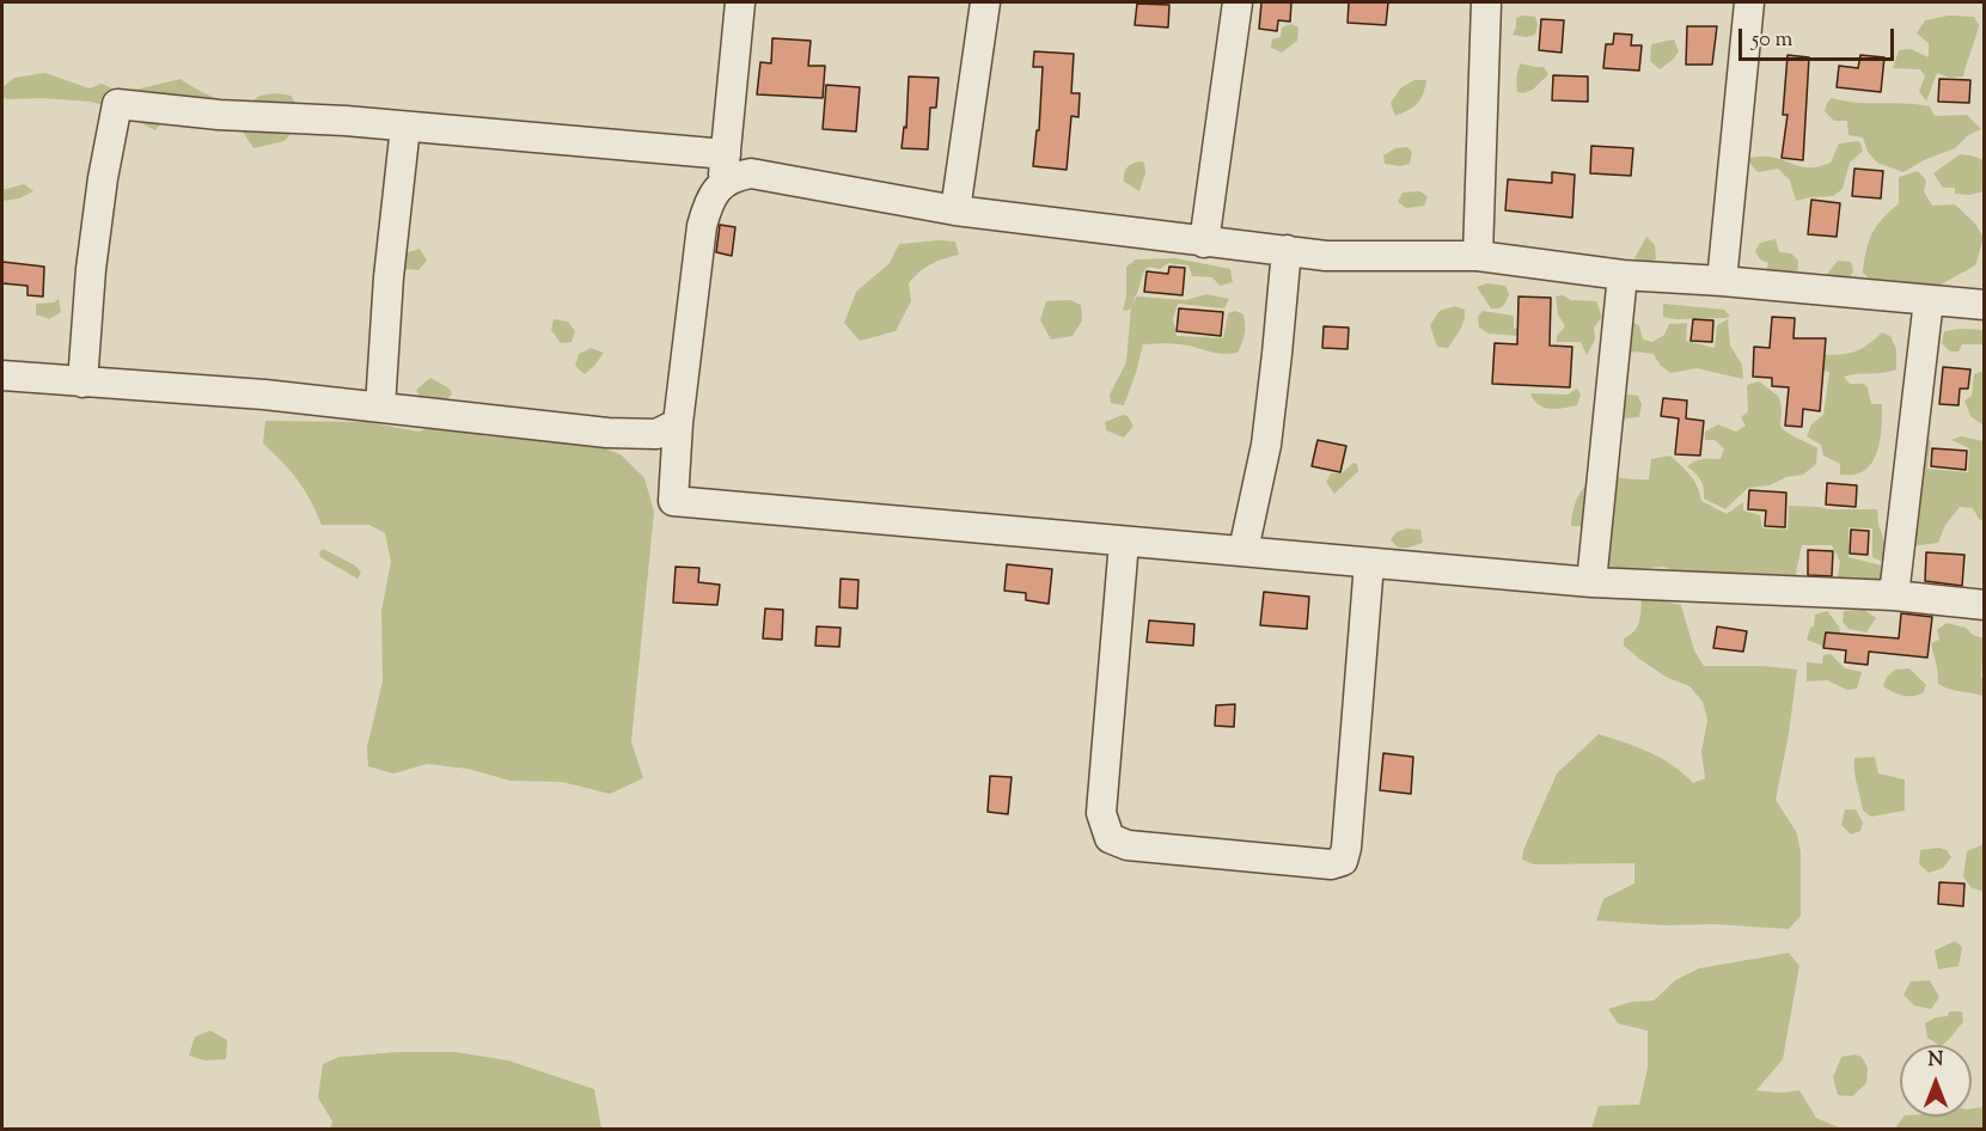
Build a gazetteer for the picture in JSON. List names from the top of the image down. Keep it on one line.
{"scale_bar":"50 m","north":"top"}
